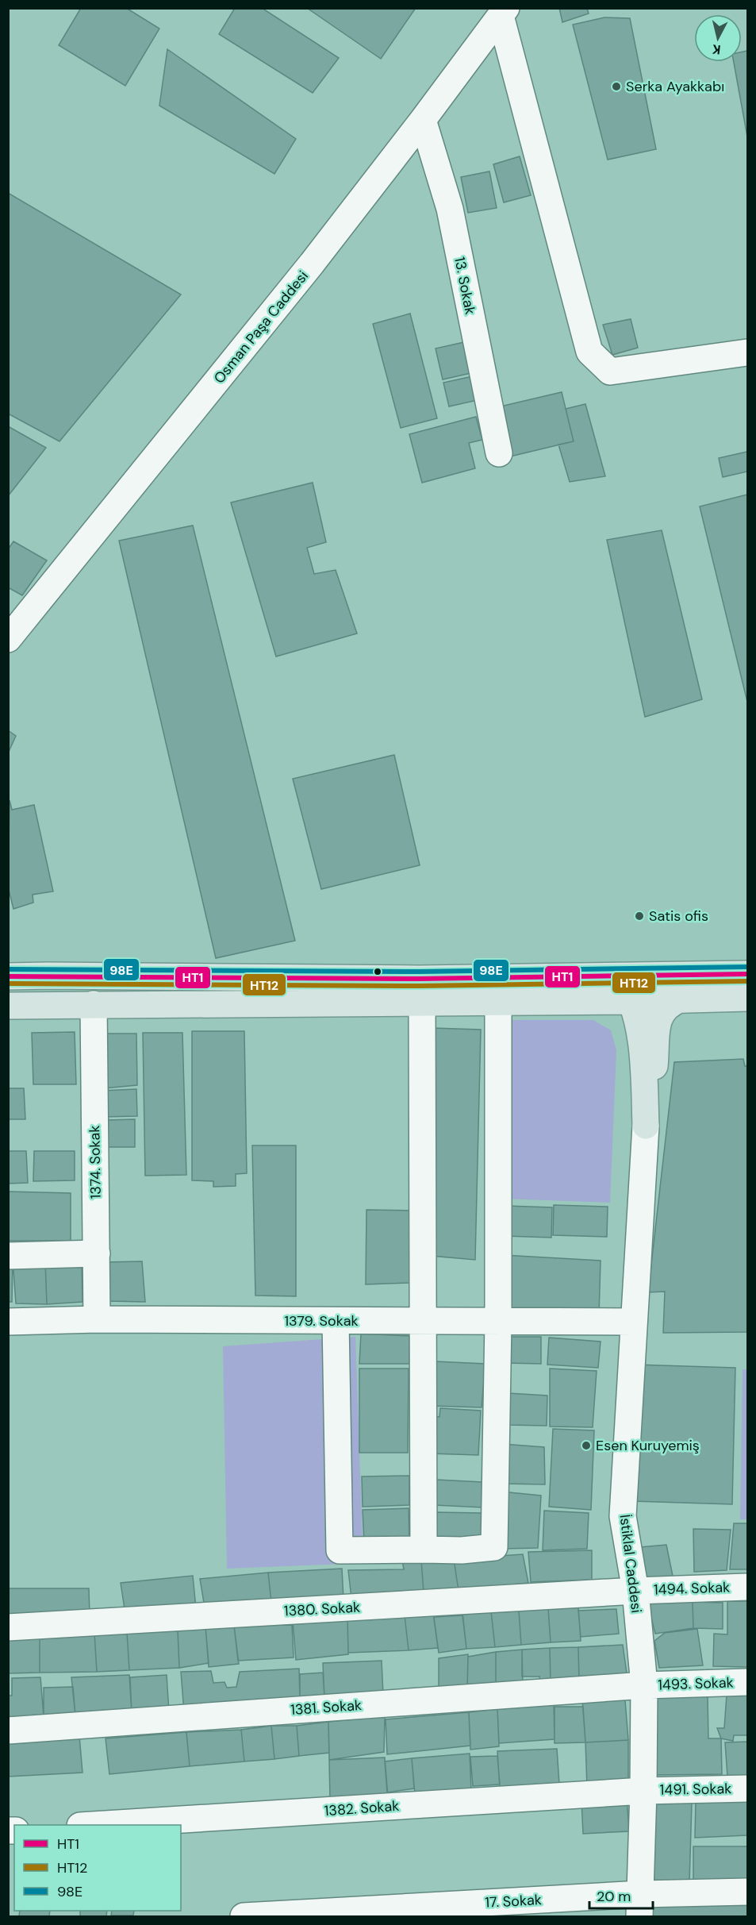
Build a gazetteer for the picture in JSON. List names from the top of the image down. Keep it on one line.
{"streets":{"street":["13. Sokak","Osman Paşa Caddesi","1374. Sokak","1379. Sokak","İstiklal Caddesi","1494. Sokak","1380. Sokak","1493. Sokak","1381. Sokak","1491. Sokak","1382. Sokak","17. Sokak"]},"crossings":[["13. Sokak","Osman Paşa Caddesi"],["1374. Sokak","1379. Sokak"],["1379. Sokak","İstiklal Caddesi"],["İstiklal Caddesi","1494. Sokak"],["İstiklal Caddesi","1380. Sokak"],["İstiklal Caddesi","1493. Sokak"],["İstiklal Caddesi","1381. Sokak"],["İstiklal Caddesi","1491. Sokak"],["İstiklal Caddesi","1382. Sokak"],["İstiklal Caddesi","17. Sokak"],["1494. Sokak","1380. Sokak"],["1493. Sokak","1381. Sokak"],["1491. Sokak","1382. Sokak"]],"places":["Serka Ayakkabı","Satis ofis","Esen Kuruyemiş"],"lines":["transit line 98E","transit line HT1","transit line HT12"],"legend":["HT1","HT12","98E"],"scale_bar":"20 m","north":"bottom"}
